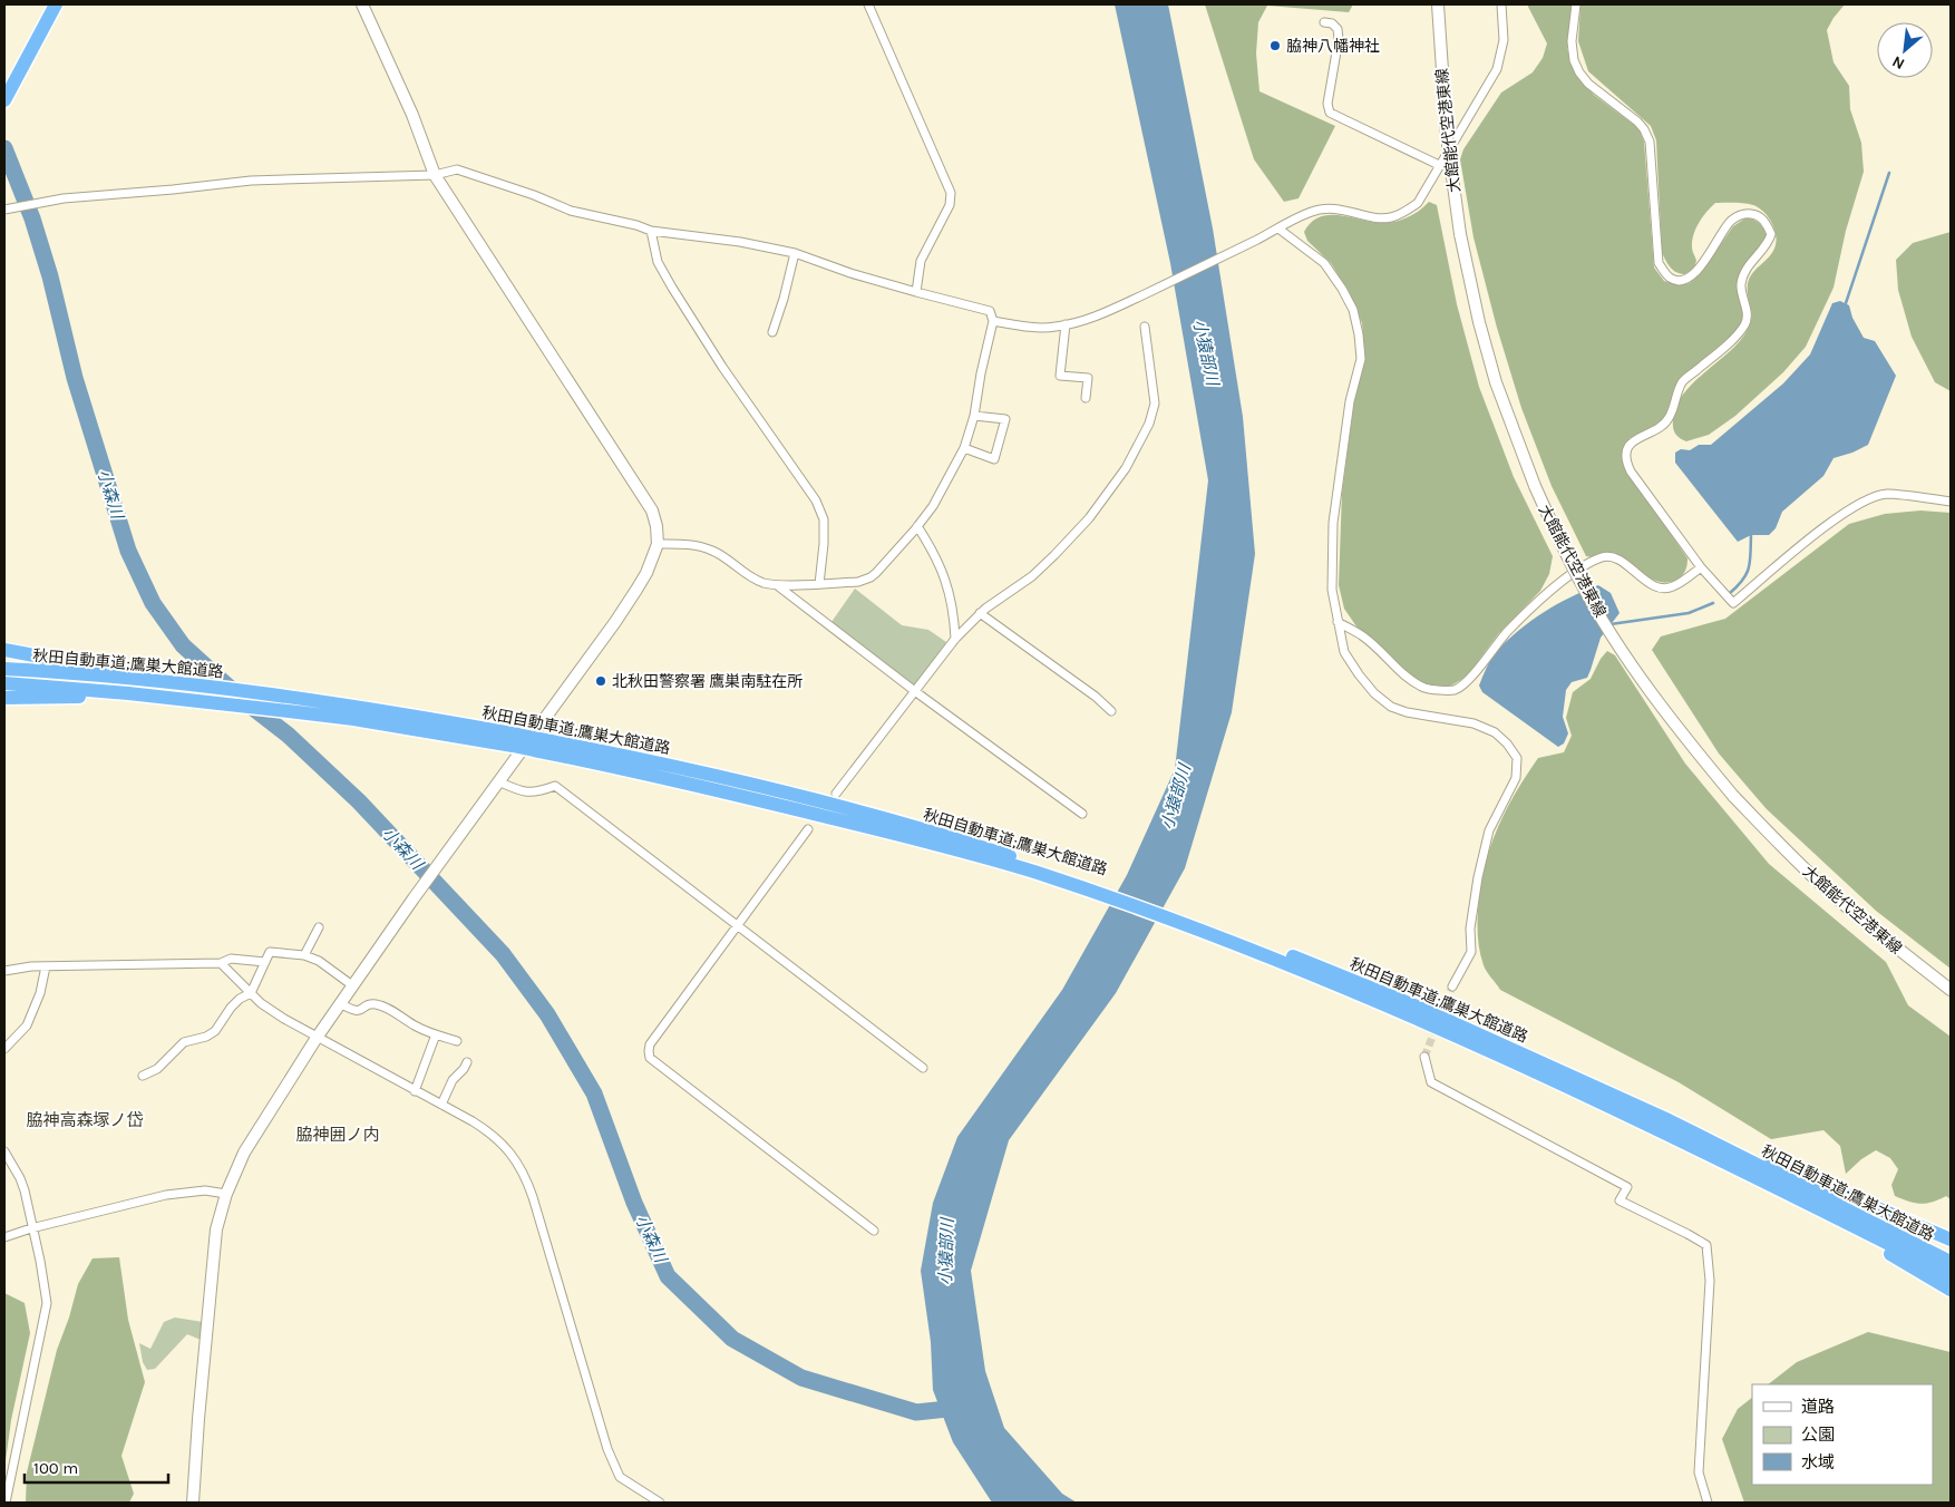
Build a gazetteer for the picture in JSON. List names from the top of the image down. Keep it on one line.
{"streets":{"highway":["秋田自動車道;鷹巣大館道路"],"street":["大館能代空港東線"]},"districts":["脇神高森塚ノ岱","脇神囲ノ内"],"water":["小猿部川","小森川"],"places":["脇神八幡神社","北秋田警察署 鷹巣南駐在所"],"legend":["道路","公園","水域"],"scale_bar":"100 m","north":"bottom left"}
